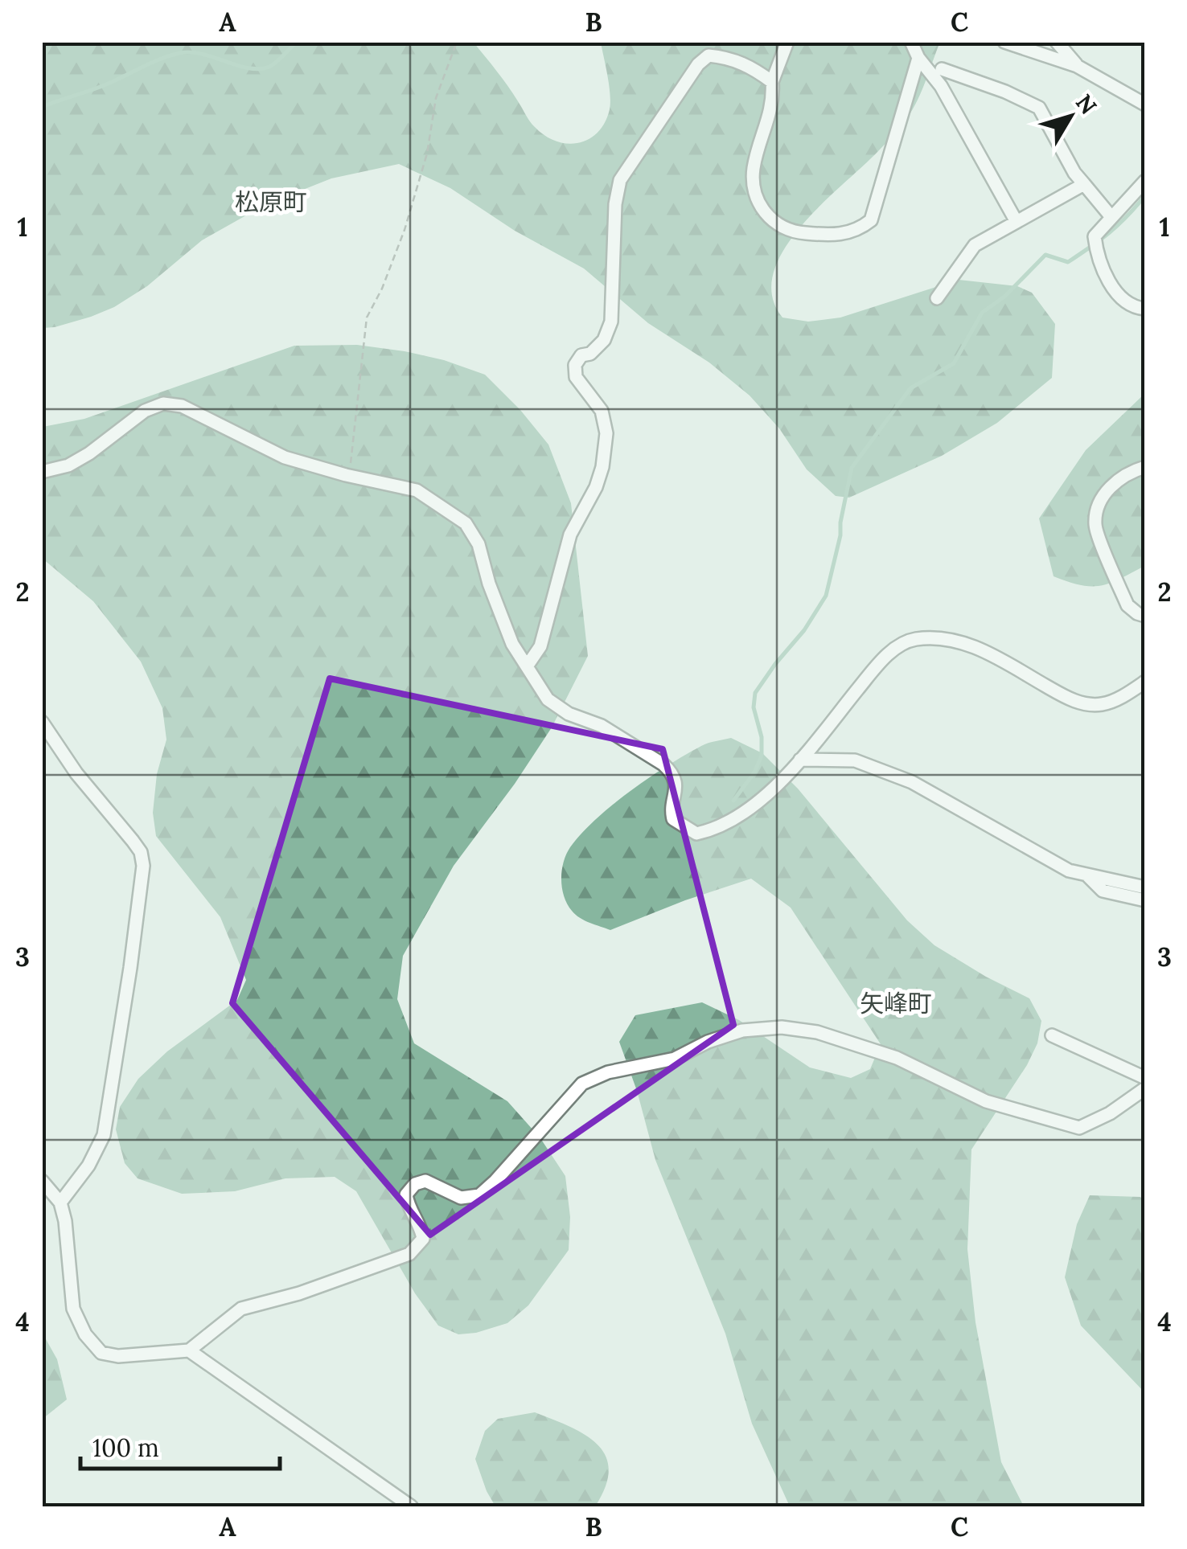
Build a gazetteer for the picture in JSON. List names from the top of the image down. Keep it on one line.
{"districts":["松原町","矢峰町"],"scale_bar":"100 m","north":"top right","grid":{"columns":["A","B","C"],"rows":["1","2","3","4"]}}
